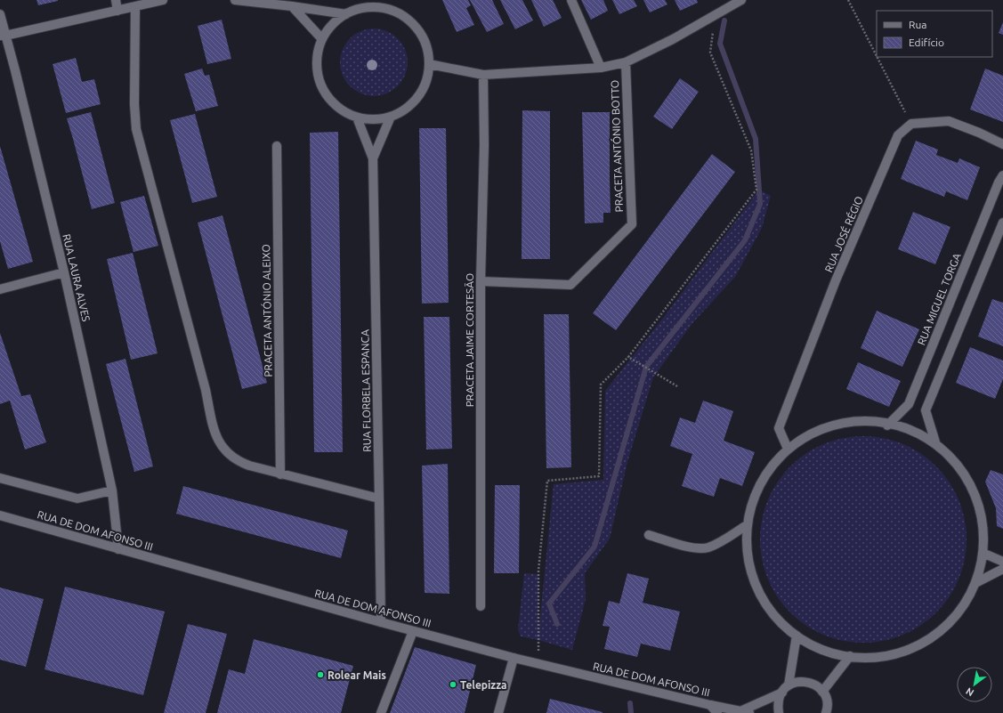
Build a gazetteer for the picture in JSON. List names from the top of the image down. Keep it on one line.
{"streets":{"street":["PRACETA ANTÓNIO BOTTO","RUA JOSÉ RÉGIO","RUA LAURA ALVES","RUA MIGUEL TORGA","PRACETA ANTÓNIO ALEIXO","PRACETA JAIME CORTESÃO","RUA FLORBELA ESPANCA","RUA DE DOM AFONSO III"]},"crossings":[["PRACETA ANTÓNIO BOTTO","PRACETA JAIME CORTESÃO"],["RUA LAURA ALVES","RUA DE DOM AFONSO III"],["RUA FLORBELA ESPANCA","RUA DE DOM AFONSO III"]],"places":["Rolear Mais","Telepizza"],"legend":["Rua","Edifício"],"north":"bottom left"}
